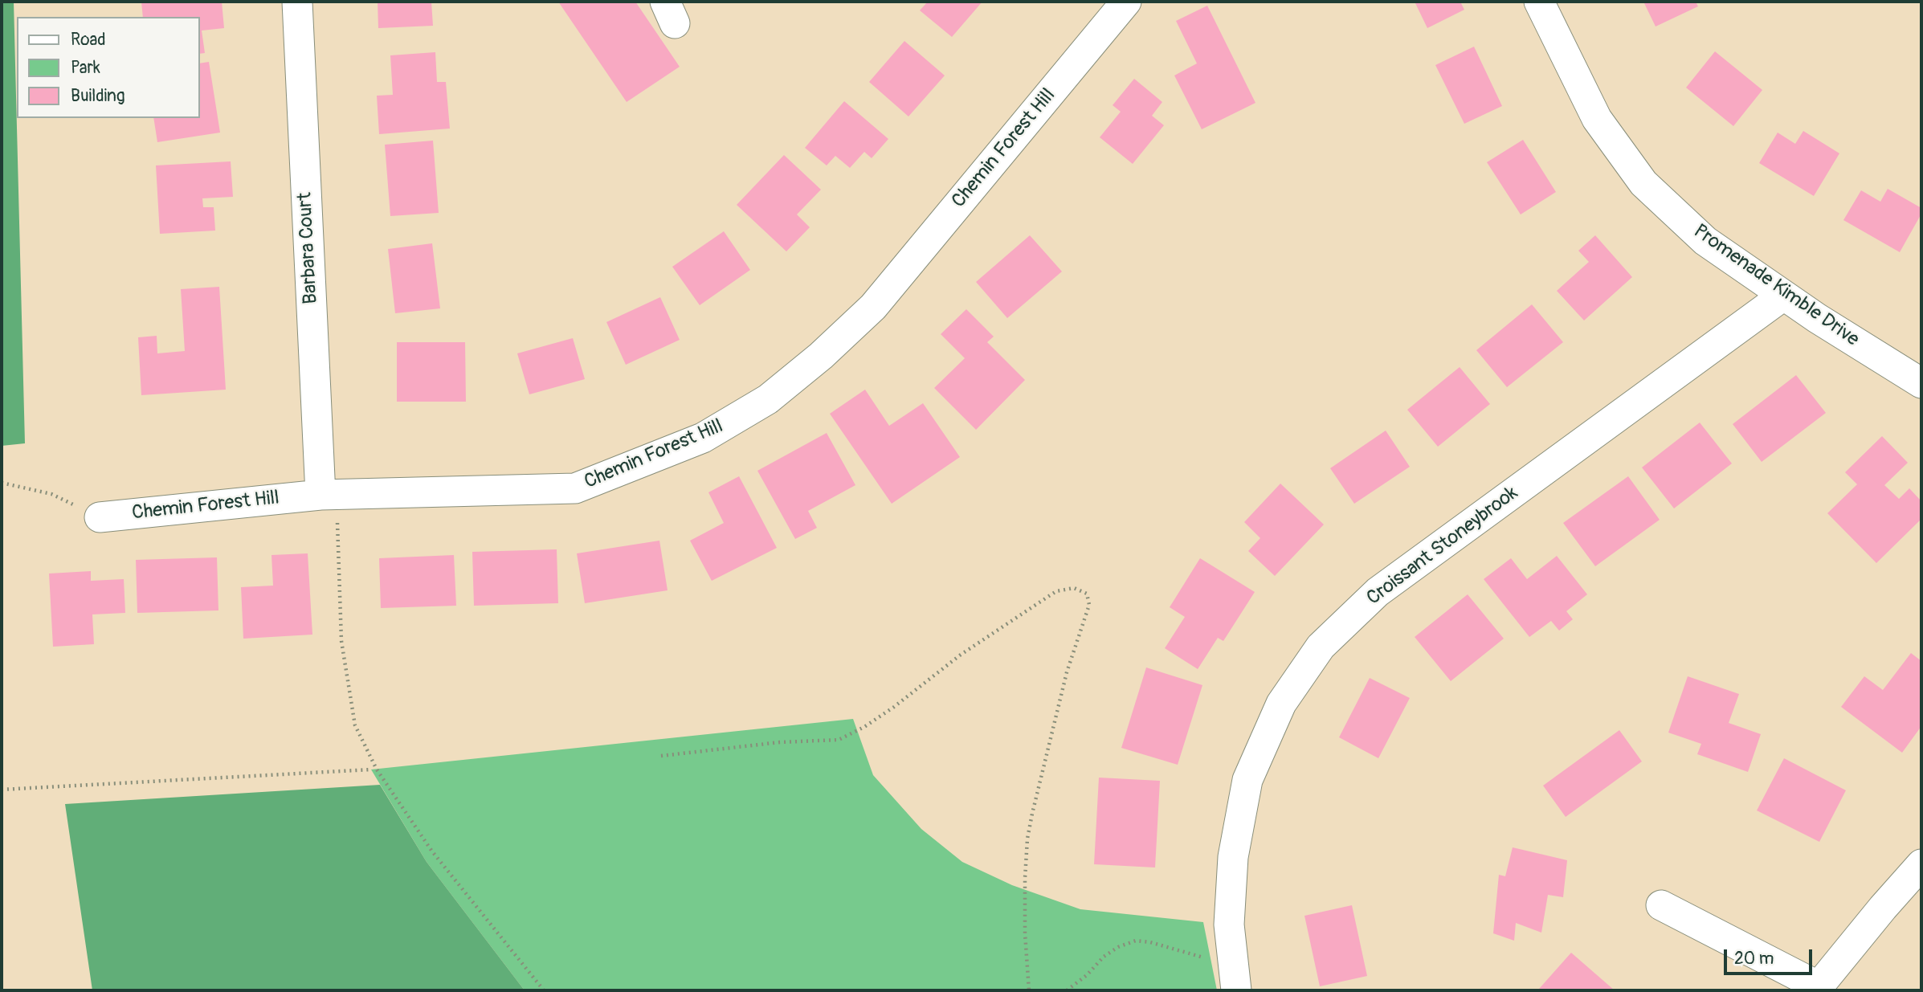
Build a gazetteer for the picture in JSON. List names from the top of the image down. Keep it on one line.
{"streets":{"street":["Chemin Forest Hill","Barbara Court","Promenade Kimble Drive","Croissant Stoneybrook"]},"crossings":[["Chemin Forest Hill","Barbara Court"],["Promenade Kimble Drive","Croissant Stoneybrook"]],"legend":["Road","Park","Building"],"scale_bar":"20 m"}
